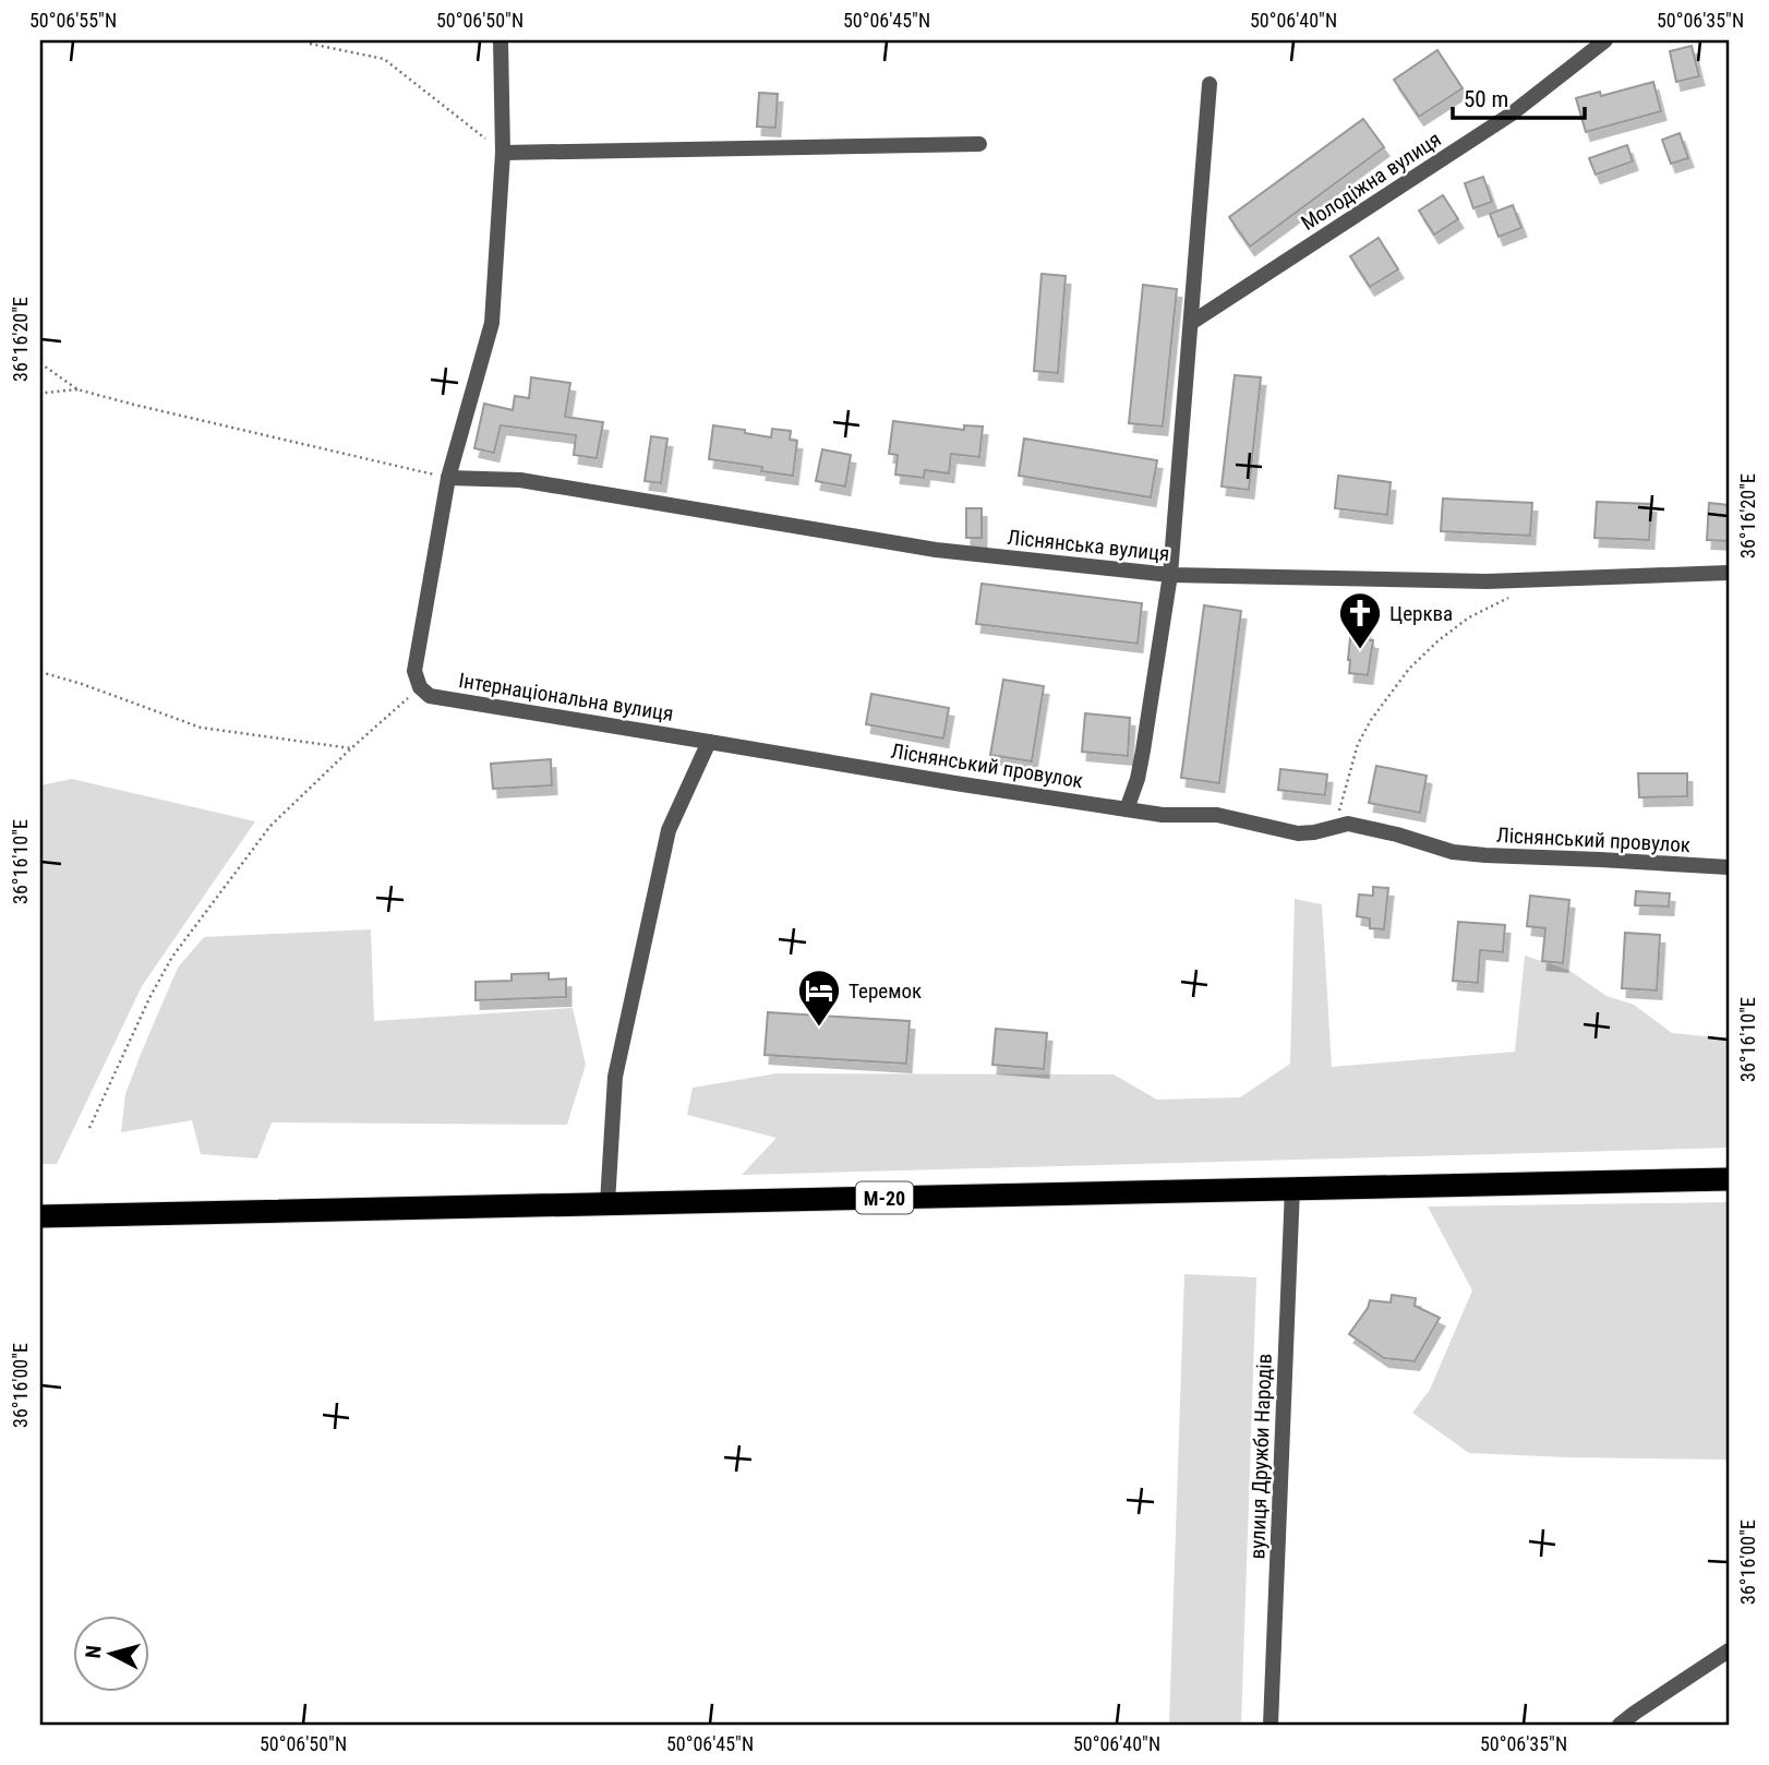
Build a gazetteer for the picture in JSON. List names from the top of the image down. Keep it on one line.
{"streets":{"highway":["М-20"],"street":["Молодіжна вулиця","Ліснянська вулиця","Інтернаціональна вулиця","Ліснянський провулок","вулиця Дружби Народів"]},"crossings":[["Інтернаціональна вулиця","Ліснянський провулок"],["М-20","вулиця Дружби Народів"]],"places":{"church":["Церква"],"hotel":["Теремок"]},"scale_bar":"50 m","north":"left","coordinates":["50°06'55\"N","50°06'50\"N","50°06'45\"N","50°06'40\"N","50°06'35\"N","36°16'20\"E","36°16'10\"E","36°16'00\"E"]}
